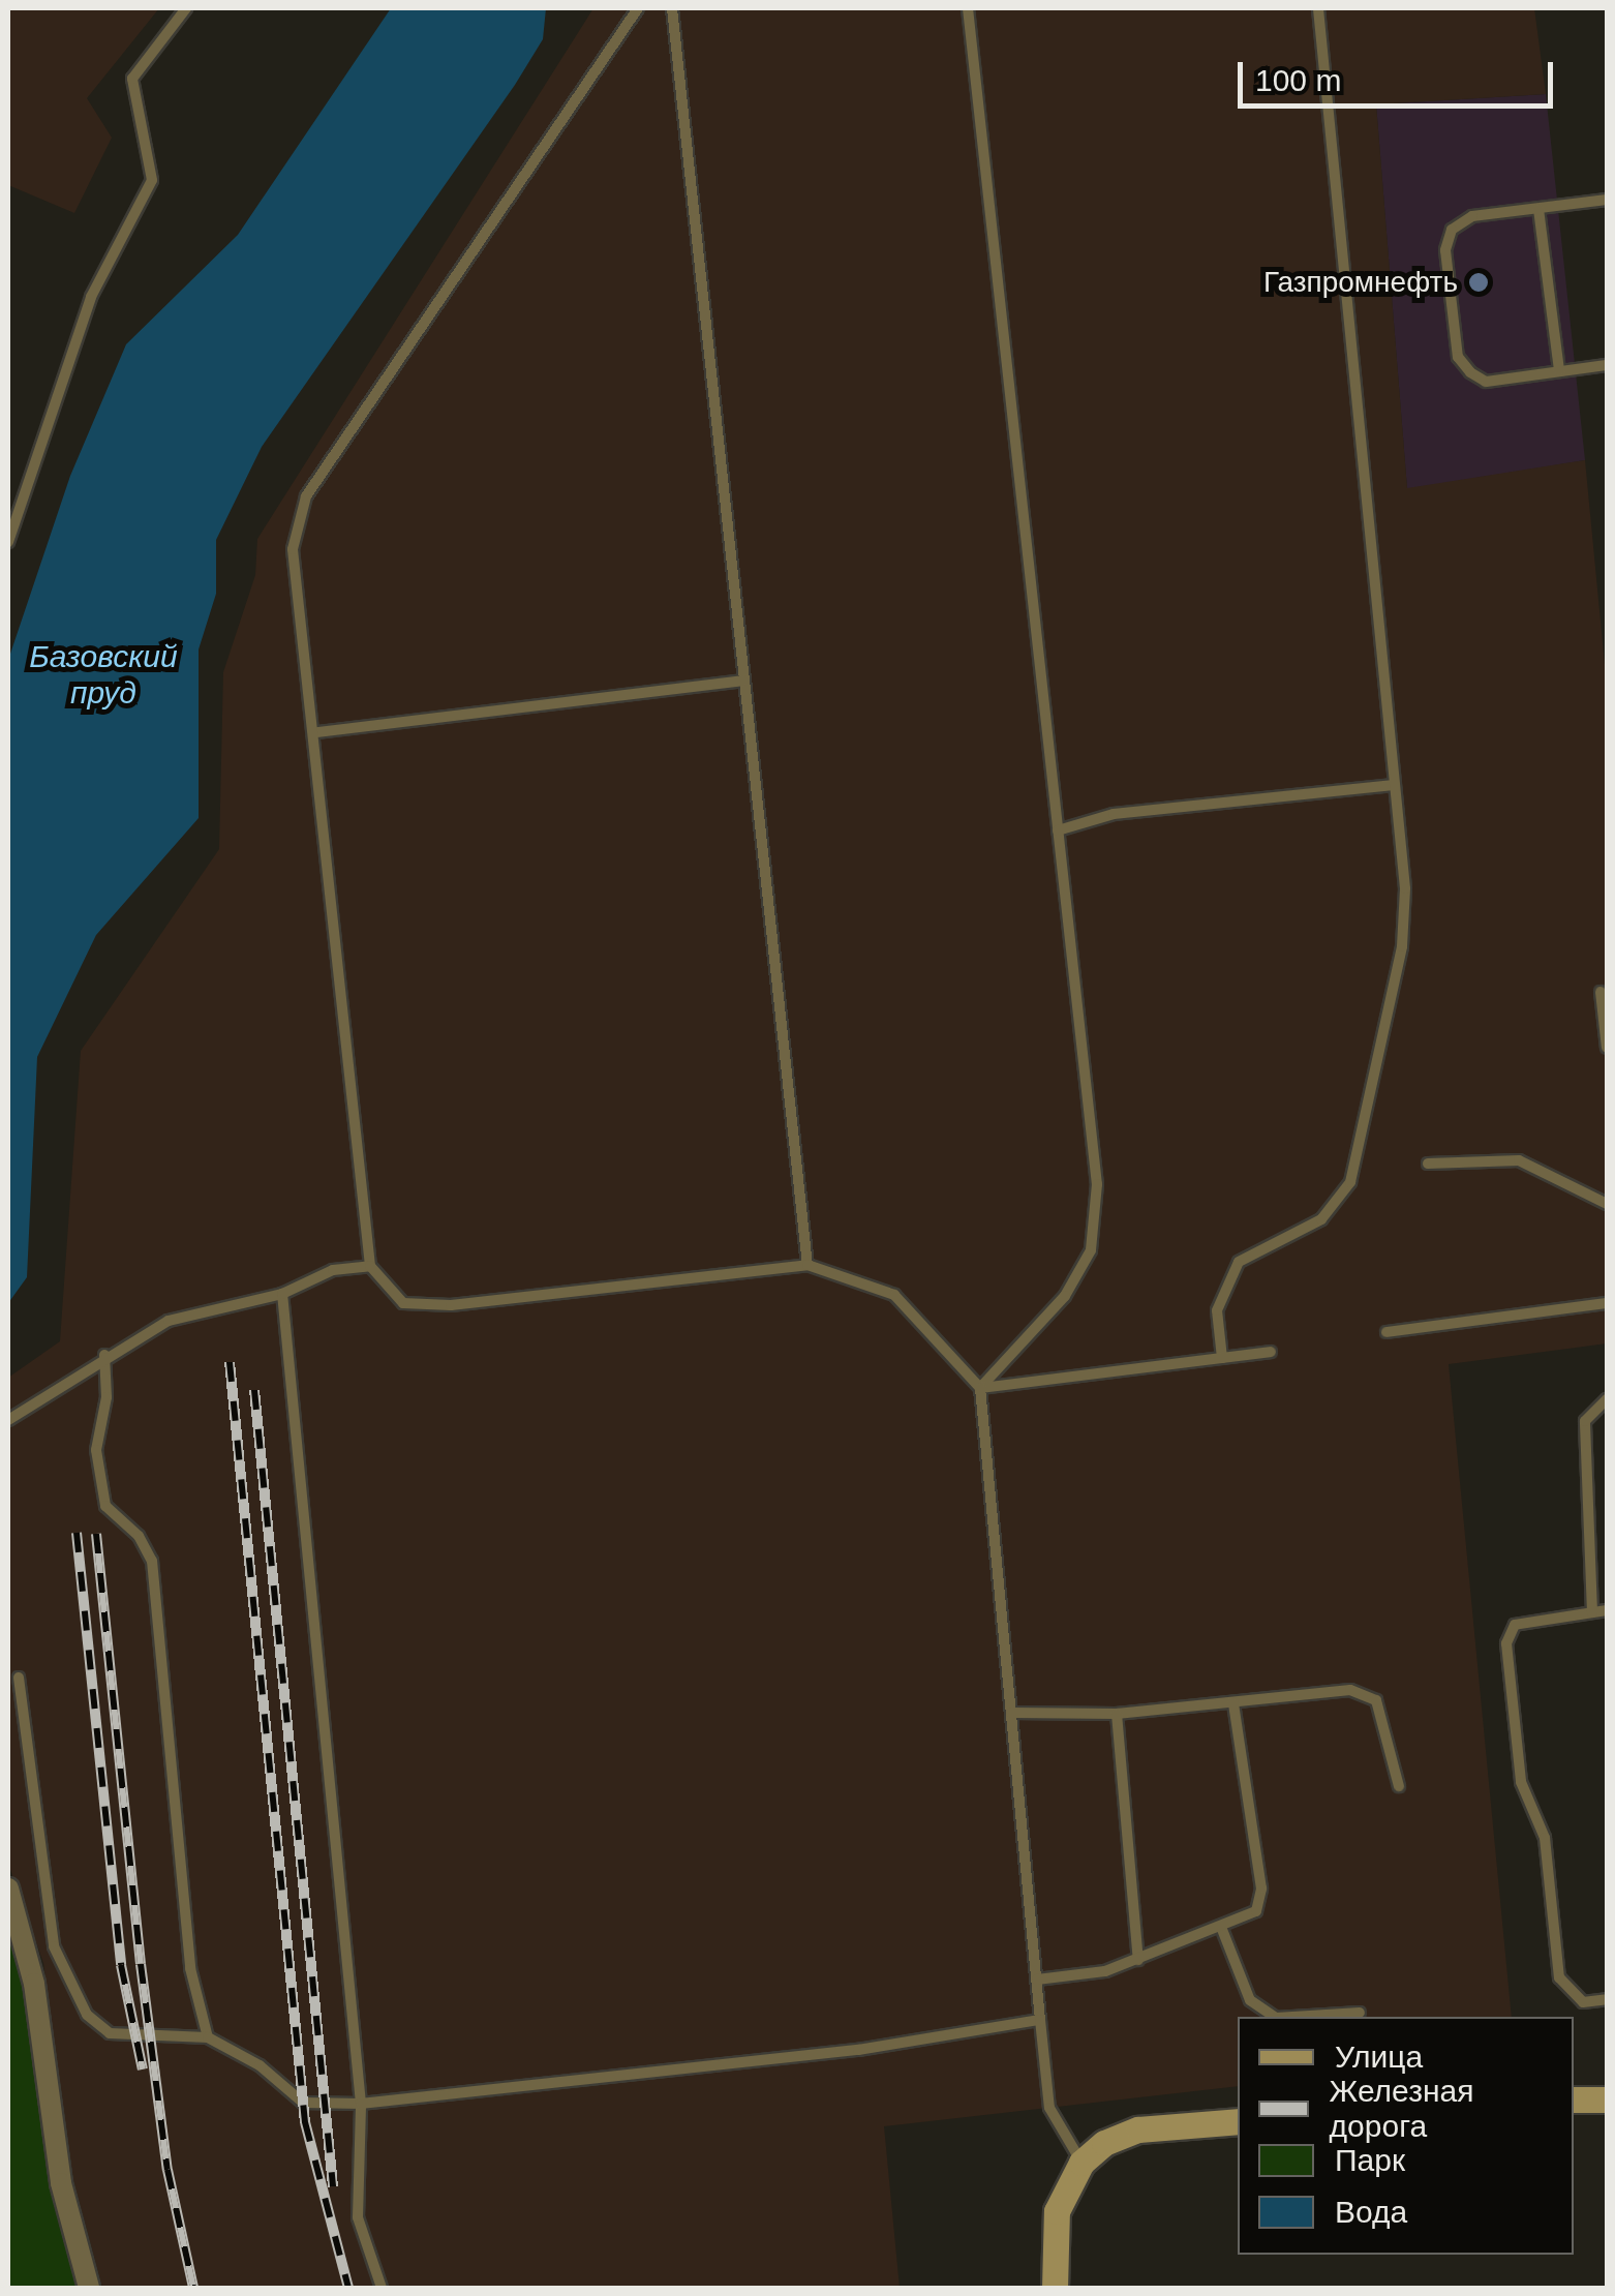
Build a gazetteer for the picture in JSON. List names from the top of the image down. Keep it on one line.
{"water":["Базовский пруд"],"places":["Газпромнефть"],"legend":["Улица","Железная дорога","Парк","Вода"],"scale_bar":"100 m"}
